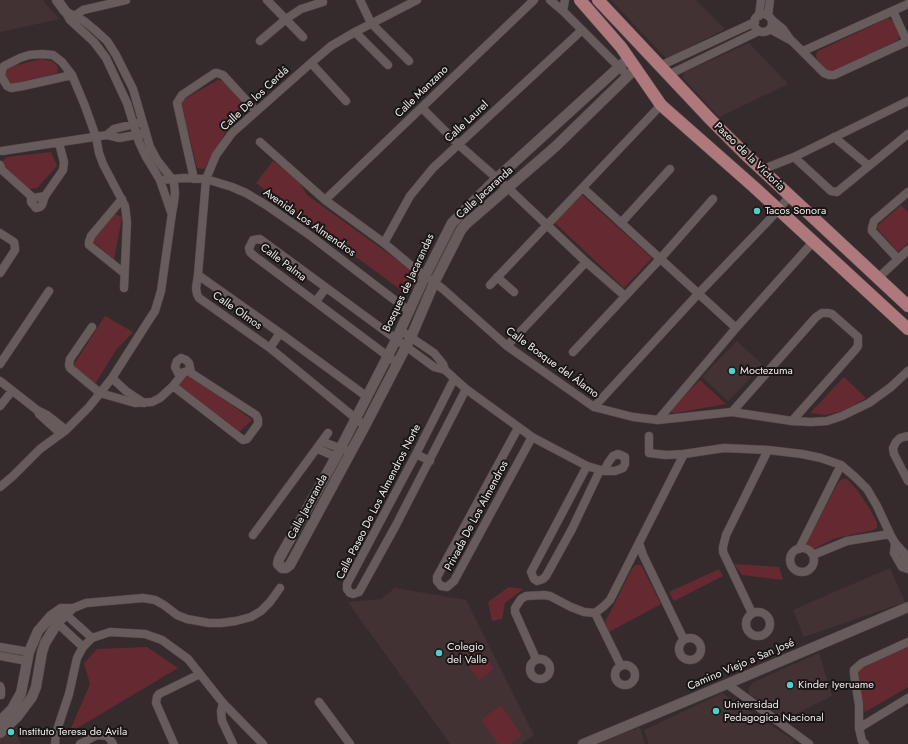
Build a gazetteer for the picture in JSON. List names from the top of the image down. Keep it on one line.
{"streets":{"main road":["Paseo de la Victoria"],"street":["Calle Manzano","Calle De los Cerdá","Calle Laurel","Calle Jacaranda","Avenida Los Almendros","Calle Palma","Bosques de Jacarandas","Calle Olmos","Calle Bosque del Álamo","Calle Paseo De Los Almendros Norte","Privada De Los Almendros","Camino Viejo a San José"]},"crossings":[["Calle Manzano","Calle Bosque del Álamo"],["Calle De los Cerdá","Avenida Los Almendros"],["Calle De los Cerdá","Calle Olmos"],["Calle Laurel","Calle Bosque del Álamo"],["Paseo de la Victoria","Calle Jacaranda"],["Paseo de la Victoria","Bosques de Jacarandas"],["Calle Jacaranda","Calle Palma"],["Calle Jacaranda","Bosques de Jacarandas"],["Calle Jacaranda","Calle Olmos"],["Calle Jacaranda","Calle Bosque del Álamo"],["Avenida Los Almendros","Bosques de Jacarandas"],["Calle Palma","Bosques de Jacarandas"],["Bosques de Jacarandas","Calle Olmos"],["Bosques de Jacarandas","Calle Bosque del Álamo"]],"places":["Tacos Sonora","Moctezuma","Colegio del Valle","Kinder Iyeruame","Universidad Pedagogica Nacional","Instituto Teresa de Avila"]}
